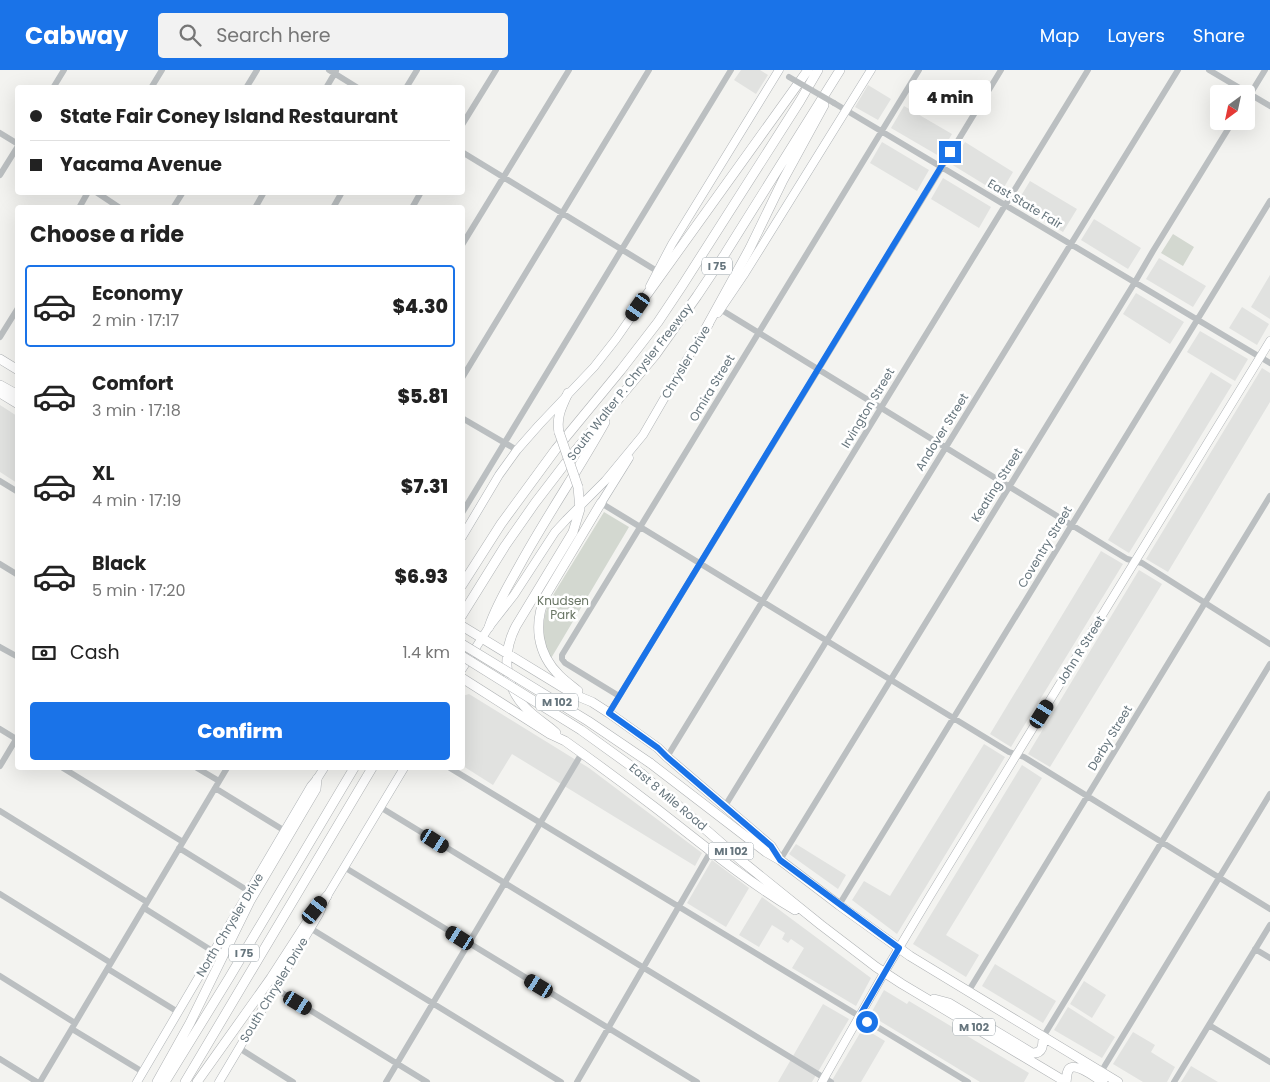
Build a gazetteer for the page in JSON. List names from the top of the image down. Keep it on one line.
{"streets":{"highway":["I 75","South Walter P. Chrysler Freeway","M 102","East 8 Mile Road","MI 102"],"main road":["Chrysler Drive","John R Street","North Chrysler Drive","South Chrysler Drive"],"street":["East State Fair","Omira Street","Irvington Street","Andover Street","Keating Street","Coventry Street","Derby Street"]},"crossings":[["East State Fair","Chrysler Drive"],["East State Fair","Omira Street"],["East State Fair","Irvington Street"],["East State Fair","Andover Street"],["East State Fair","Keating Street"],["East State Fair","Coventry Street"],["East State Fair","John R Street"],["Keating Street","M 102"],["Keating Street","MI 102"],["Coventry Street","M 102"],["John R Street","M 102"],["John R Street","East 8 Mile Road"],["M 102","Derby Street"],["M 102","East 8 Mile Road"],["M 102","MI 102"],["East 8 Mile Road","MI 102"]],"parks":["Knudsen Park"],"north":"bottom left","page":{"header":"Cabway","search":"Search here","nav":["Map","Layers","Share"],"bubble":"4 min","banner":["State Fair Coney Island Restaurant","Yacama Avenue"],"heading":"Choose a ride","list":[{"name":"Economy","note":"2 min · 17:17","value":"$4.30"},{"name":"Comfort","note":"3 min · 17:18","value":"$5.81"},{"name":"XL","note":"4 min · 17:19","value":"$7.31"},{"name":"Black","note":"5 min · 17:20","value":"$6.93"}],"pay":["Cash","1.4 km"],"buttons":"Confirm"}}
